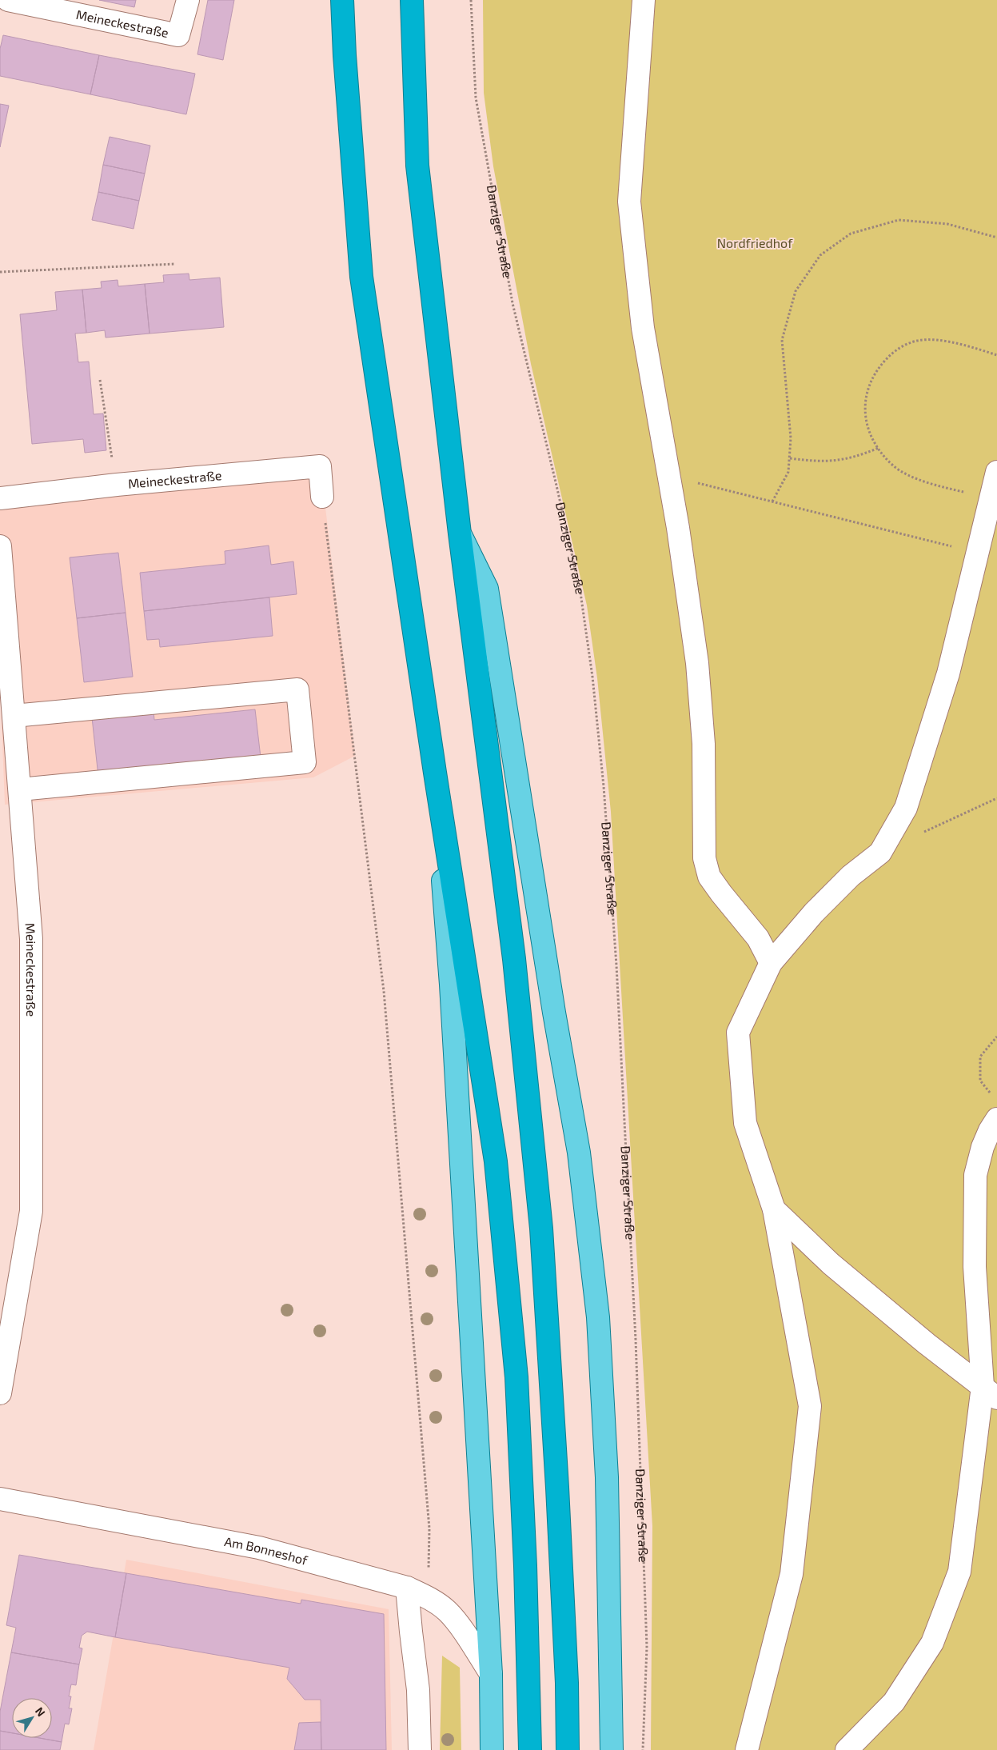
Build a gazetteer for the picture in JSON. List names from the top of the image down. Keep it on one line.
{"streets":{"street":["Meineckestraße","Am Bonneshof"],"path":["Danziger Straße"]},"parks":["Nordfriedhof"],"north":"top right"}
